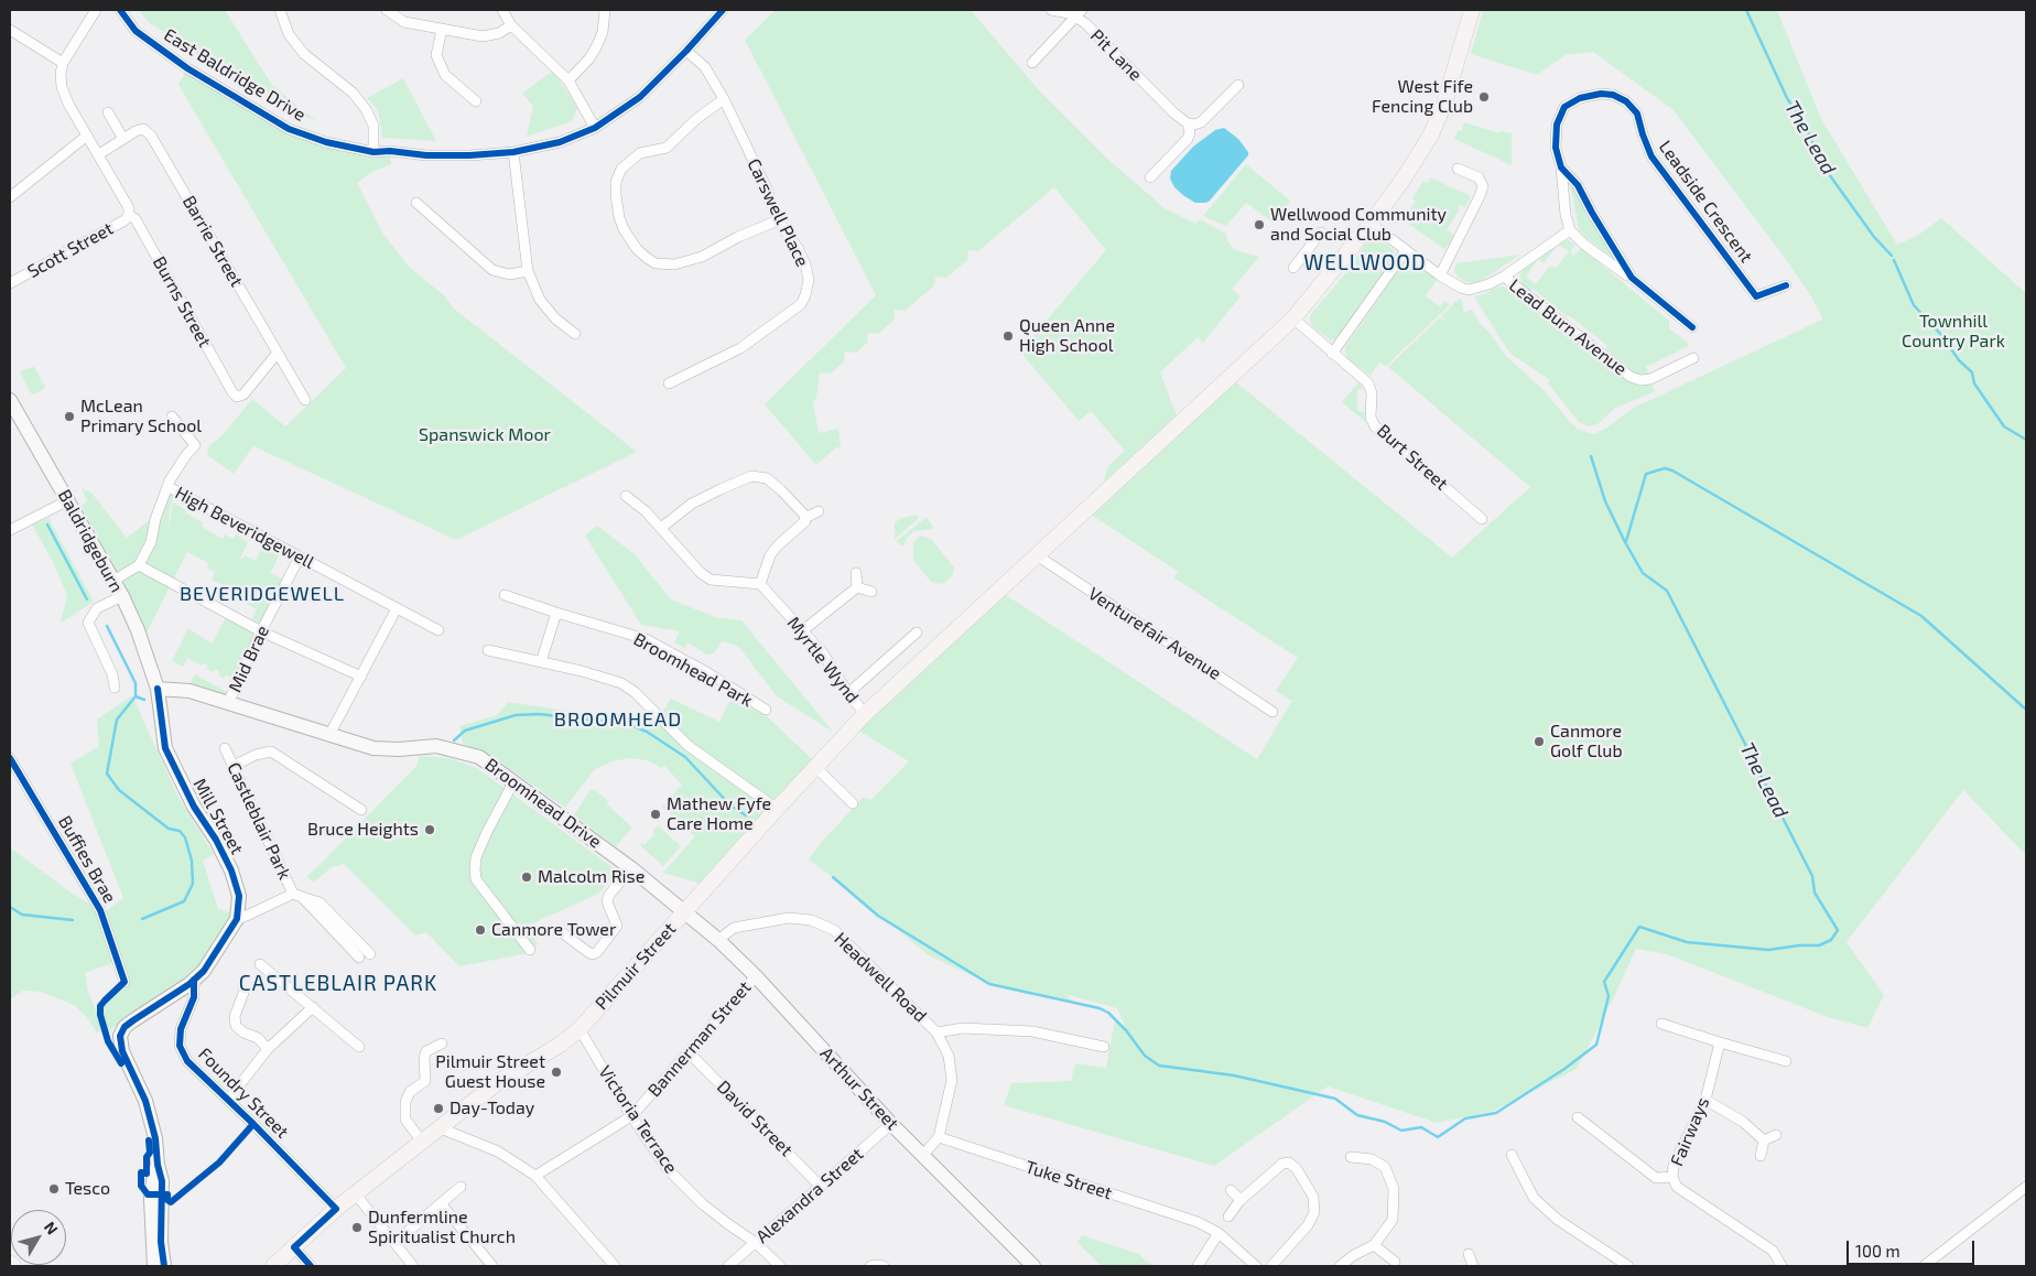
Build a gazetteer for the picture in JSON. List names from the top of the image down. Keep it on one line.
{"streets":{"main road":["Pilmuir Street"],"street":["Pit Lane","East Baldridge Drive","Leadside Crescent","Carswell Place","Barrie Street","Scott Street","Burns Street","Lead Burn Avenue","Burt Street","High Beveridgewell","Baldridgeburn","Venturefair Avenue","Mid Brae","Myrtle Wynd","Broomhead Park","Broomhead Drive","Mill Street","Castleblair Park","Buffies Brae","Headwell Road","Bannerman Street","Arthur Street","Foundry Street","David Street","Victoria Terrace","Fairways","Tuke Street","Alexandra Street"]},"crossings":[["East Baldridge Drive","Carswell Place"],["Barrie Street","Burns Street"],["Scott Street","Burns Street"],["Burt Street","Pilmuir Street"],["High Beveridgewell","Mid Brae"],["Baldridgeburn","Broomhead Drive"],["Baldridgeburn","Mill Street"],["Venturefair Avenue","Pilmuir Street"],["Mid Brae","Broomhead Drive"],["Myrtle Wynd","Pilmuir Street"],["Broomhead Drive","Mill Street"],["Broomhead Drive","Pilmuir Street"],["Broomhead Drive","Arthur Street"],["Pilmuir Street","Arthur Street"],["Pilmuir Street","Foundry Street"],["Pilmuir Street","Victoria Terrace"],["Headwell Road","Arthur Street"],["Headwell Road","Tuke Street"],["Bannerman Street","Arthur Street"],["Bannerman Street","David Street"],["Bannerman Street","Victoria Terrace"],["Arthur Street","Alexandra Street"],["David Street","Alexandra Street"],["Victoria Terrace","Alexandra Street"]],"districts":["WELLWOOD","BEVERIDGEWELL","BROOMHEAD","CASTLEBLAIR PARK"],"water":["The Lead"],"parks":["Townhill Country Park","Spanswick Moor"],"places":["West Fife Fencing Club","Wellwood Community and Social Club","Queen Anne High School","McLean Primary School","Canmore Golf Club","Mathew Fyfe Care Home","Bruce Heights","Malcolm Rise","Canmore Tower","Pilmuir Street Guest House","Day-Today","Tesco","Dunfermline Spiritualist Church"],"scale_bar":"100 m","north":"top right"}
